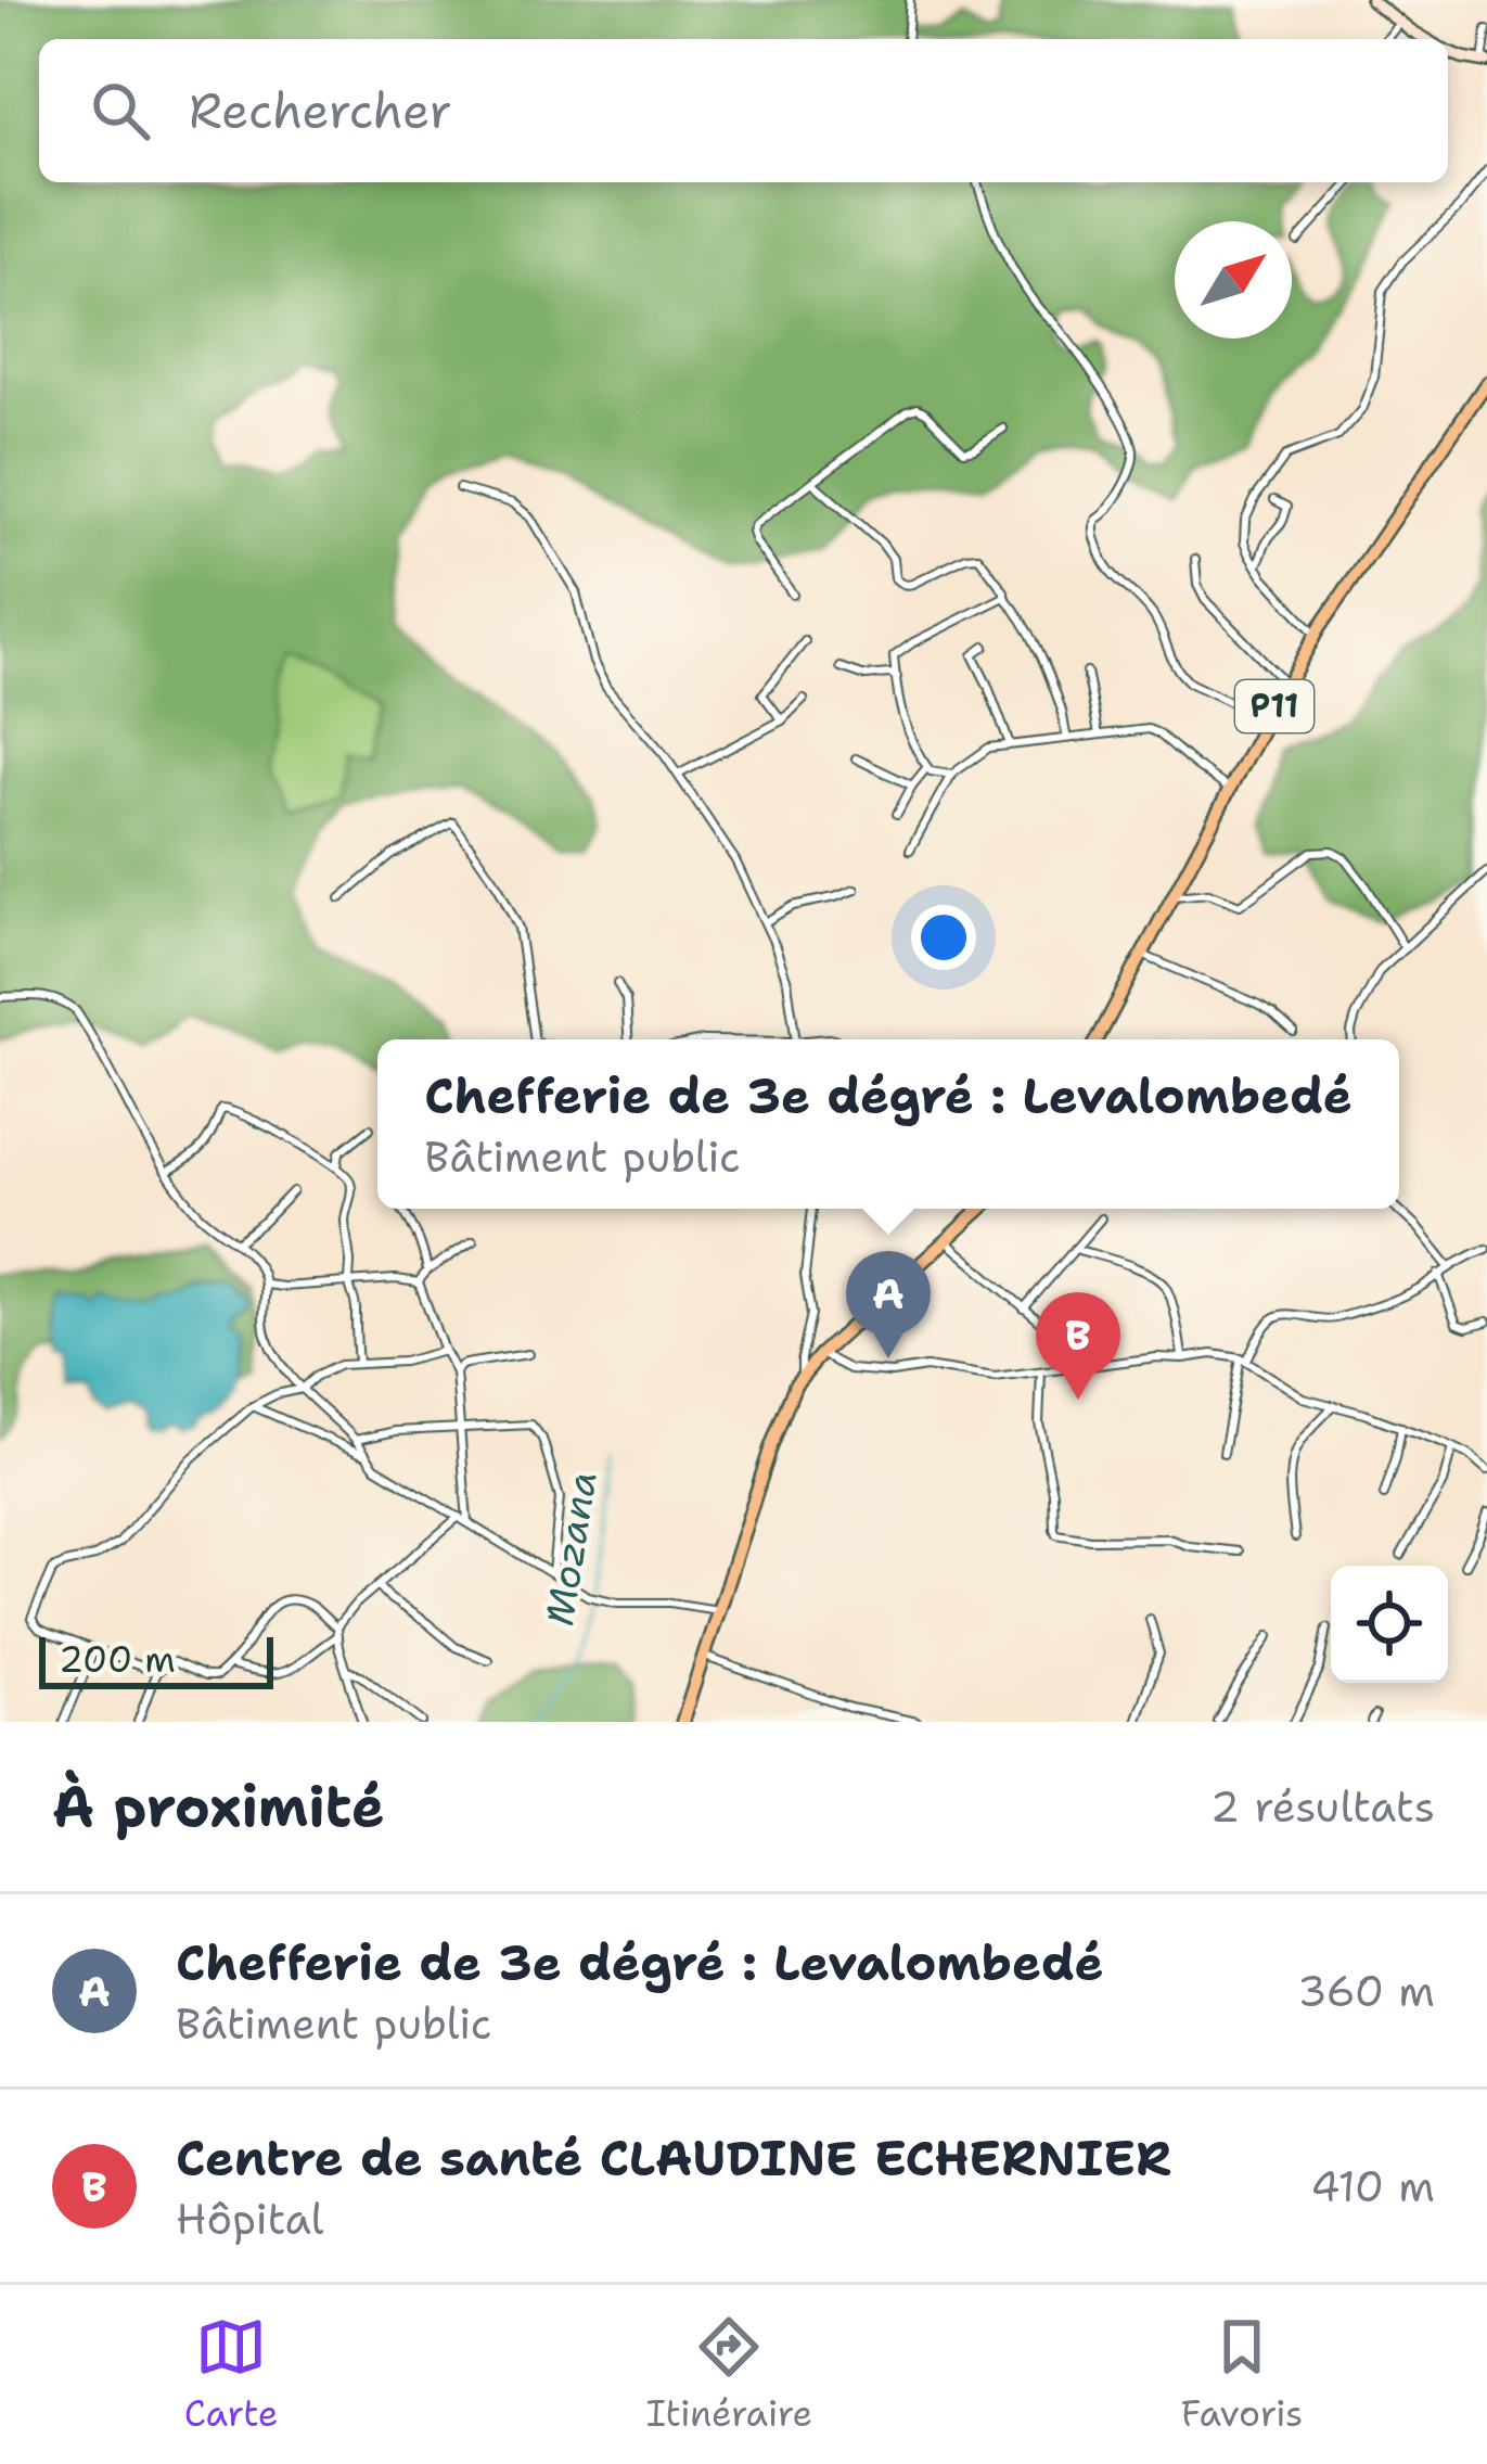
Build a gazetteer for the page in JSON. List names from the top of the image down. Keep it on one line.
{"streets":{"main road":["P11"]},"water":["Mozana"],"scale_bar":"200 m","north":"top right","page":{"search":"Rechercher","popup":["Chefferie de 3e dégré : Levalombedé","Bâtiment public"],"pins":["A","B"],"scale":"200 m","heading":["À proximité","2 résultats"],"list":[{"mark":"A","name":"Chefferie de 3e dégré : Levalombedé","note":"Bâtiment public","value":"360 m"},{"mark":"B","name":"Centre de santé CLAUDINE ECHERNIER","note":"Hôpital","value":"410 m"}],"nav":["Carte","Itinéraire","Favoris"]}}
